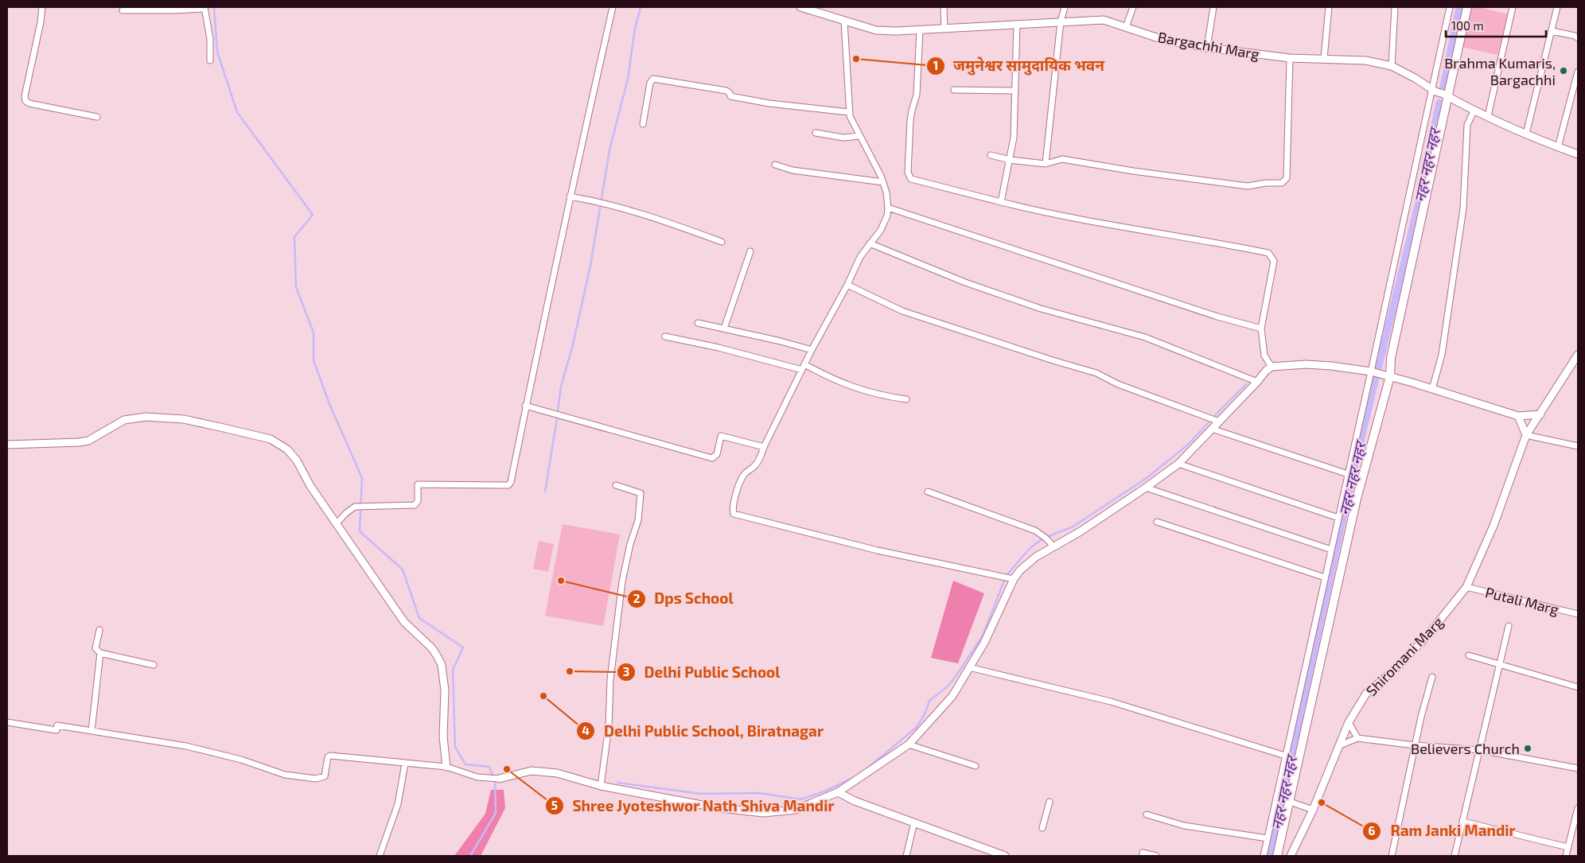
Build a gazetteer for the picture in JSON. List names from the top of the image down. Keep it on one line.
{"streets":{"street":["Bargachhi Marg","Putali Marg","Shiromani Marg"]},"crossings":[["Putali Marg","Shiromani Marg"]],"water":["नहर नहर नहर"],"places":["जमुनेश्वर सामुदायिक भवन","Brahma Kumaris, Bargachhi","Dps School","Delhi Public School","Delhi Public School, Biratnagar","Believers Church","Shree Jyoteshwor Nath Shiva Mandir","Ram Janki Mandir"],"scale_bar":"100 m"}
